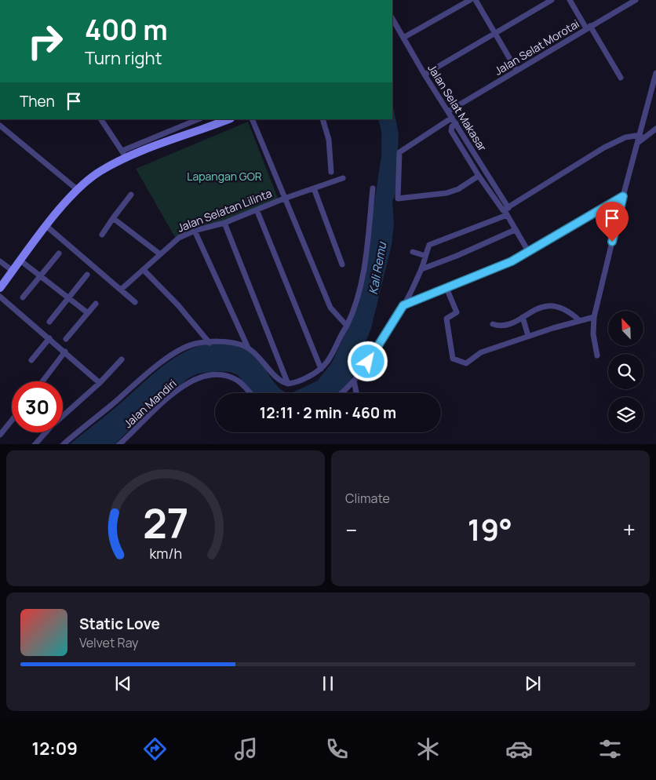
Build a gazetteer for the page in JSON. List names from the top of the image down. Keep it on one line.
{"streets":{"street":["Jalan Selat Morotai","Jalan Selat Makasar","Jalan Selatan Lilinta","Jalan Mandiri"]},"crossings":[["Jalan Selat Morotai","Jalan Selat Makasar"]],"water":["Kali Remu"],"parks":["Lapangan GOR"],"north":"top left","page":{"turn":["400 m","Turn right"],"then":"Then","limit":"30","trip":"12:11 · 2 min · 460 m","tile":"Climate","heat":["−","19°","+"],"song":["Static Love","Velvet Ray"],"tabs":"12:09","gauge":["27","km/h"]}}
